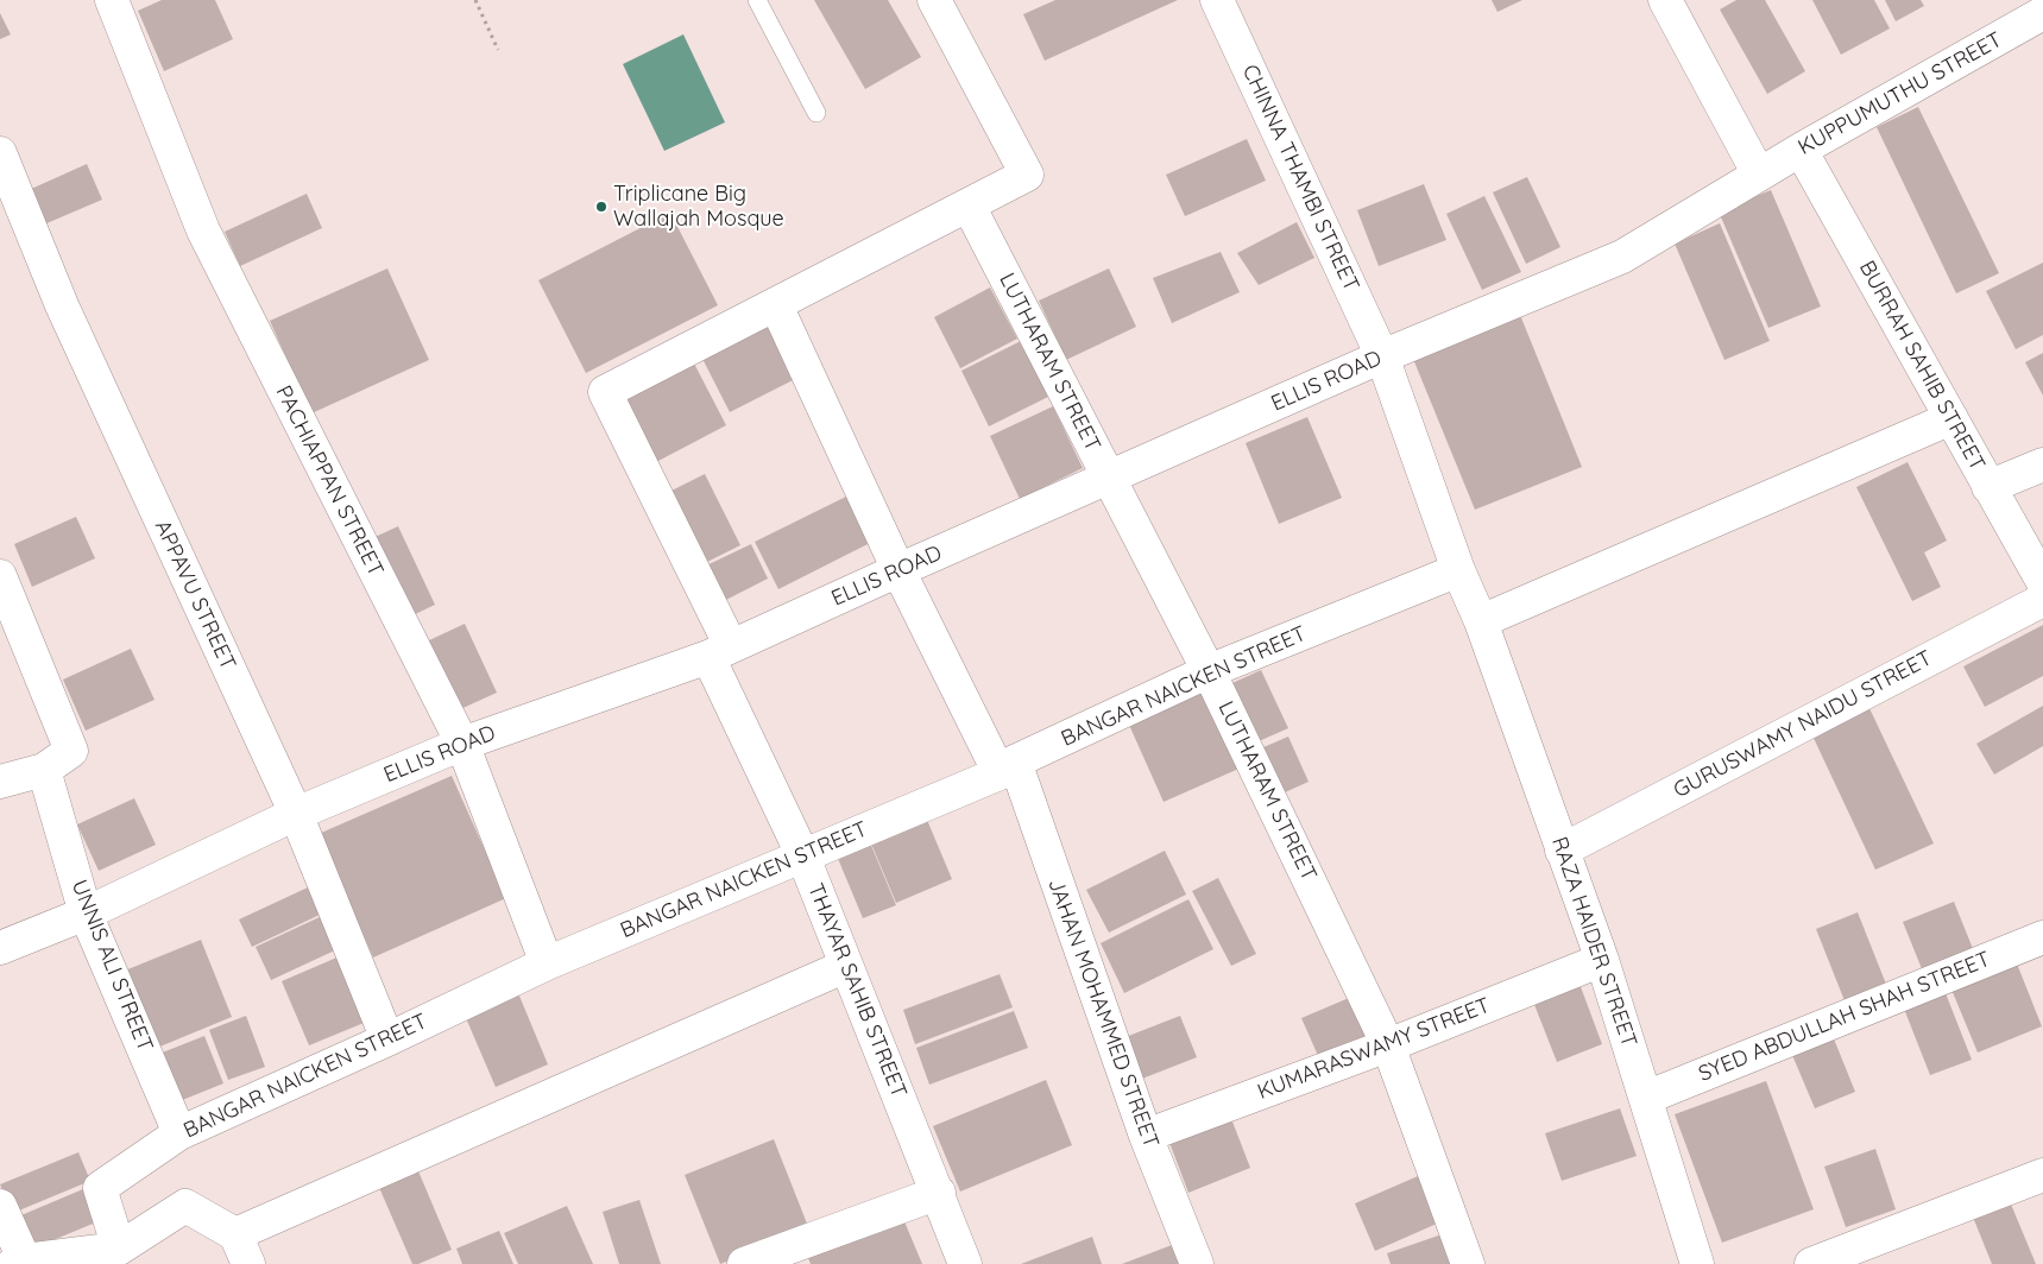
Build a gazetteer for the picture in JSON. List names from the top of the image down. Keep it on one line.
{"streets":{"street":["KUPPUMUTHU STREET","CHINNA THAMBI STREET","LUTHARAM STREET","BURRAH SAHIB STREET","ELLIS ROAD","PACHIAPPAN STREET","APPAVU STREET","BANGAR NAICKEN STREET","GURUSWAMY NAIDU STREET","RAZA HAIDER STREET","UNNIS ALI STREET","THAYAR SAHIB STREET","JAHAN MOHAMMED STREET","SYED ABDULLAH SHAH STREET","KUMARASWAMY STREET"]},"crossings":[["KUPPUMUTHU STREET","BURRAH SAHIB STREET"],["KUPPUMUTHU STREET","ELLIS ROAD"],["CHINNA THAMBI STREET","ELLIS ROAD"],["CHINNA THAMBI STREET","BANGAR NAICKEN STREET"],["CHINNA THAMBI STREET","RAZA HAIDER STREET"],["LUTHARAM STREET","ELLIS ROAD"],["LUTHARAM STREET","BANGAR NAICKEN STREET"],["LUTHARAM STREET","KUMARASWAMY STREET"],["ELLIS ROAD","PACHIAPPAN STREET"],["ELLIS ROAD","APPAVU STREET"],["ELLIS ROAD","UNNIS ALI STREET"],["ELLIS ROAD","THAYAR SAHIB STREET"],["ELLIS ROAD","JAHAN MOHAMMED STREET"],["PACHIAPPAN STREET","BANGAR NAICKEN STREET"],["APPAVU STREET","BANGAR NAICKEN STREET"],["BANGAR NAICKEN STREET","RAZA HAIDER STREET"],["BANGAR NAICKEN STREET","UNNIS ALI STREET"],["BANGAR NAICKEN STREET","THAYAR SAHIB STREET"],["BANGAR NAICKEN STREET","JAHAN MOHAMMED STREET"],["GURUSWAMY NAIDU STREET","RAZA HAIDER STREET"],["RAZA HAIDER STREET","SYED ABDULLAH SHAH STREET"],["RAZA HAIDER STREET","KUMARASWAMY STREET"],["THAYAR SAHIB STREET","JAHAN MOHAMMED STREET"],["JAHAN MOHAMMED STREET","KUMARASWAMY STREET"]],"places":["Triplicane Big Wallajah Mosque"]}
